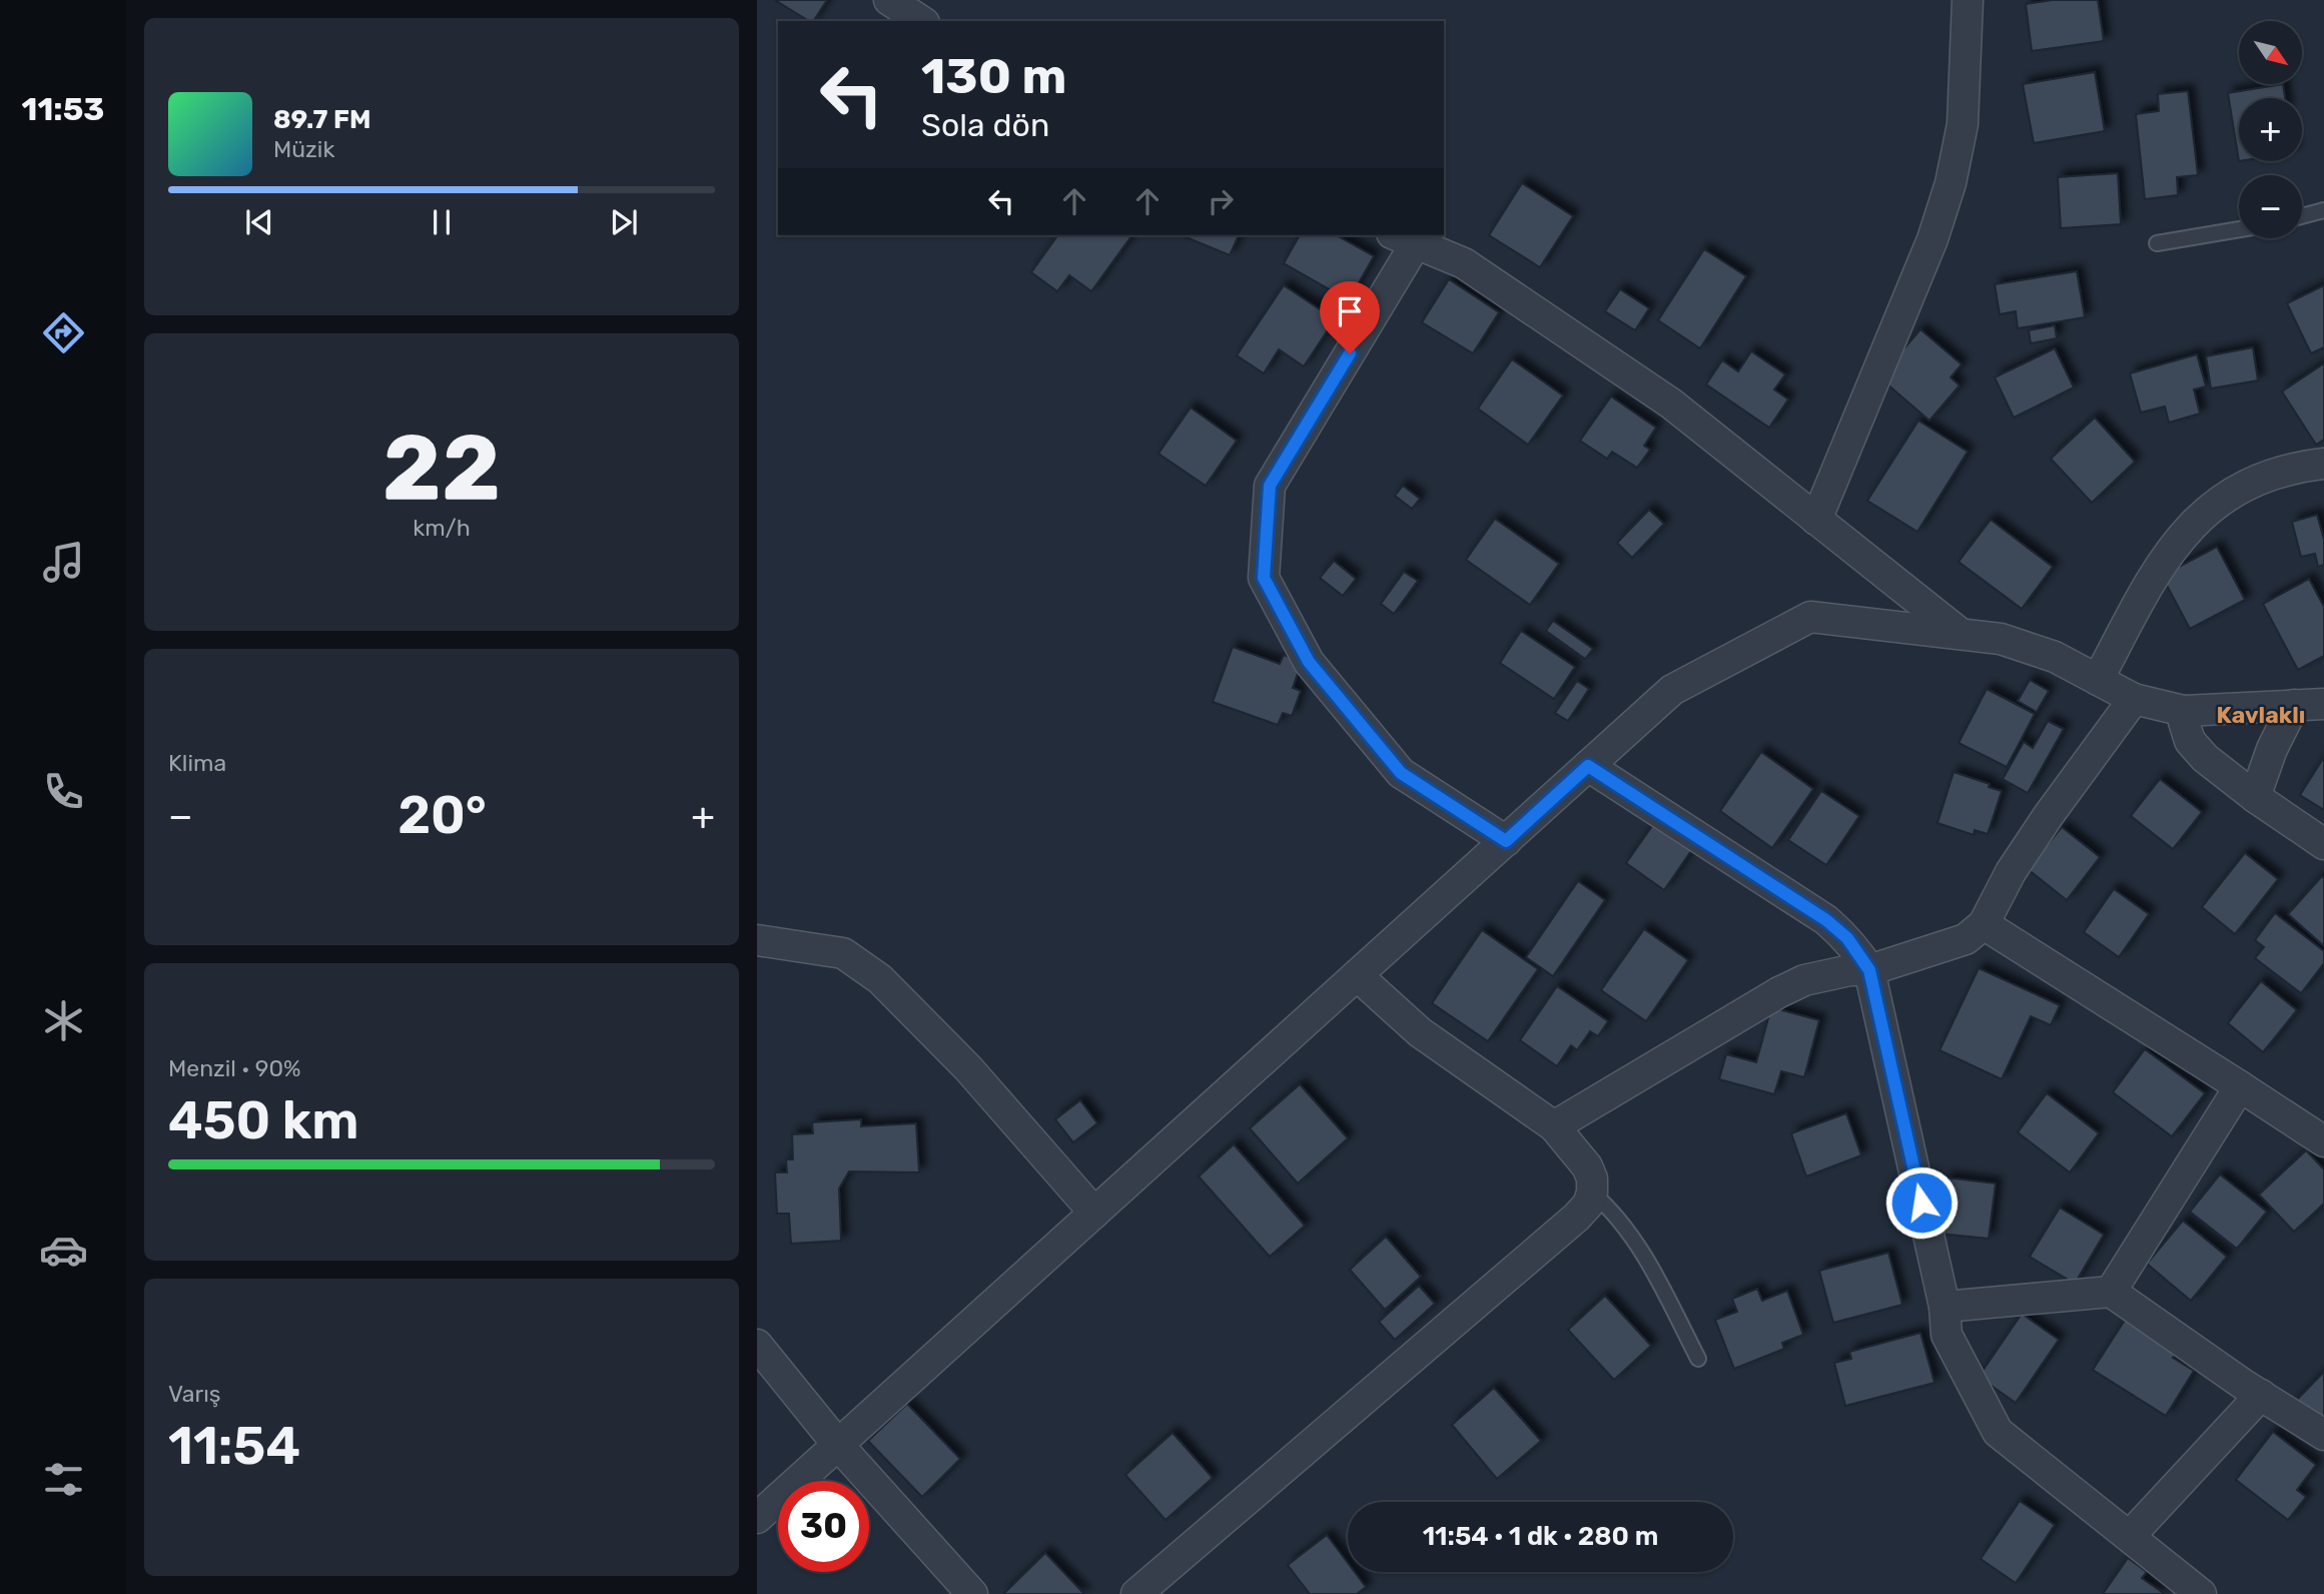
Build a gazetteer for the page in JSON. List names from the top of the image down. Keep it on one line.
{"districts":["Kavlaklı"],"north":"bottom right","page":{"tabs":"11:53","map_buttons":["+","−"],"turn":["130 m","Sola dön"],"song":["89.7 FM","Müzik"],"tile":[["22","km/h"],"Klima",["Menzil · 90%","450 km"],["Varış","11:54"]],"heat":["−","20°","+"],"limit":"30","trip":"11:54 · 1 dk · 280 m"}}
